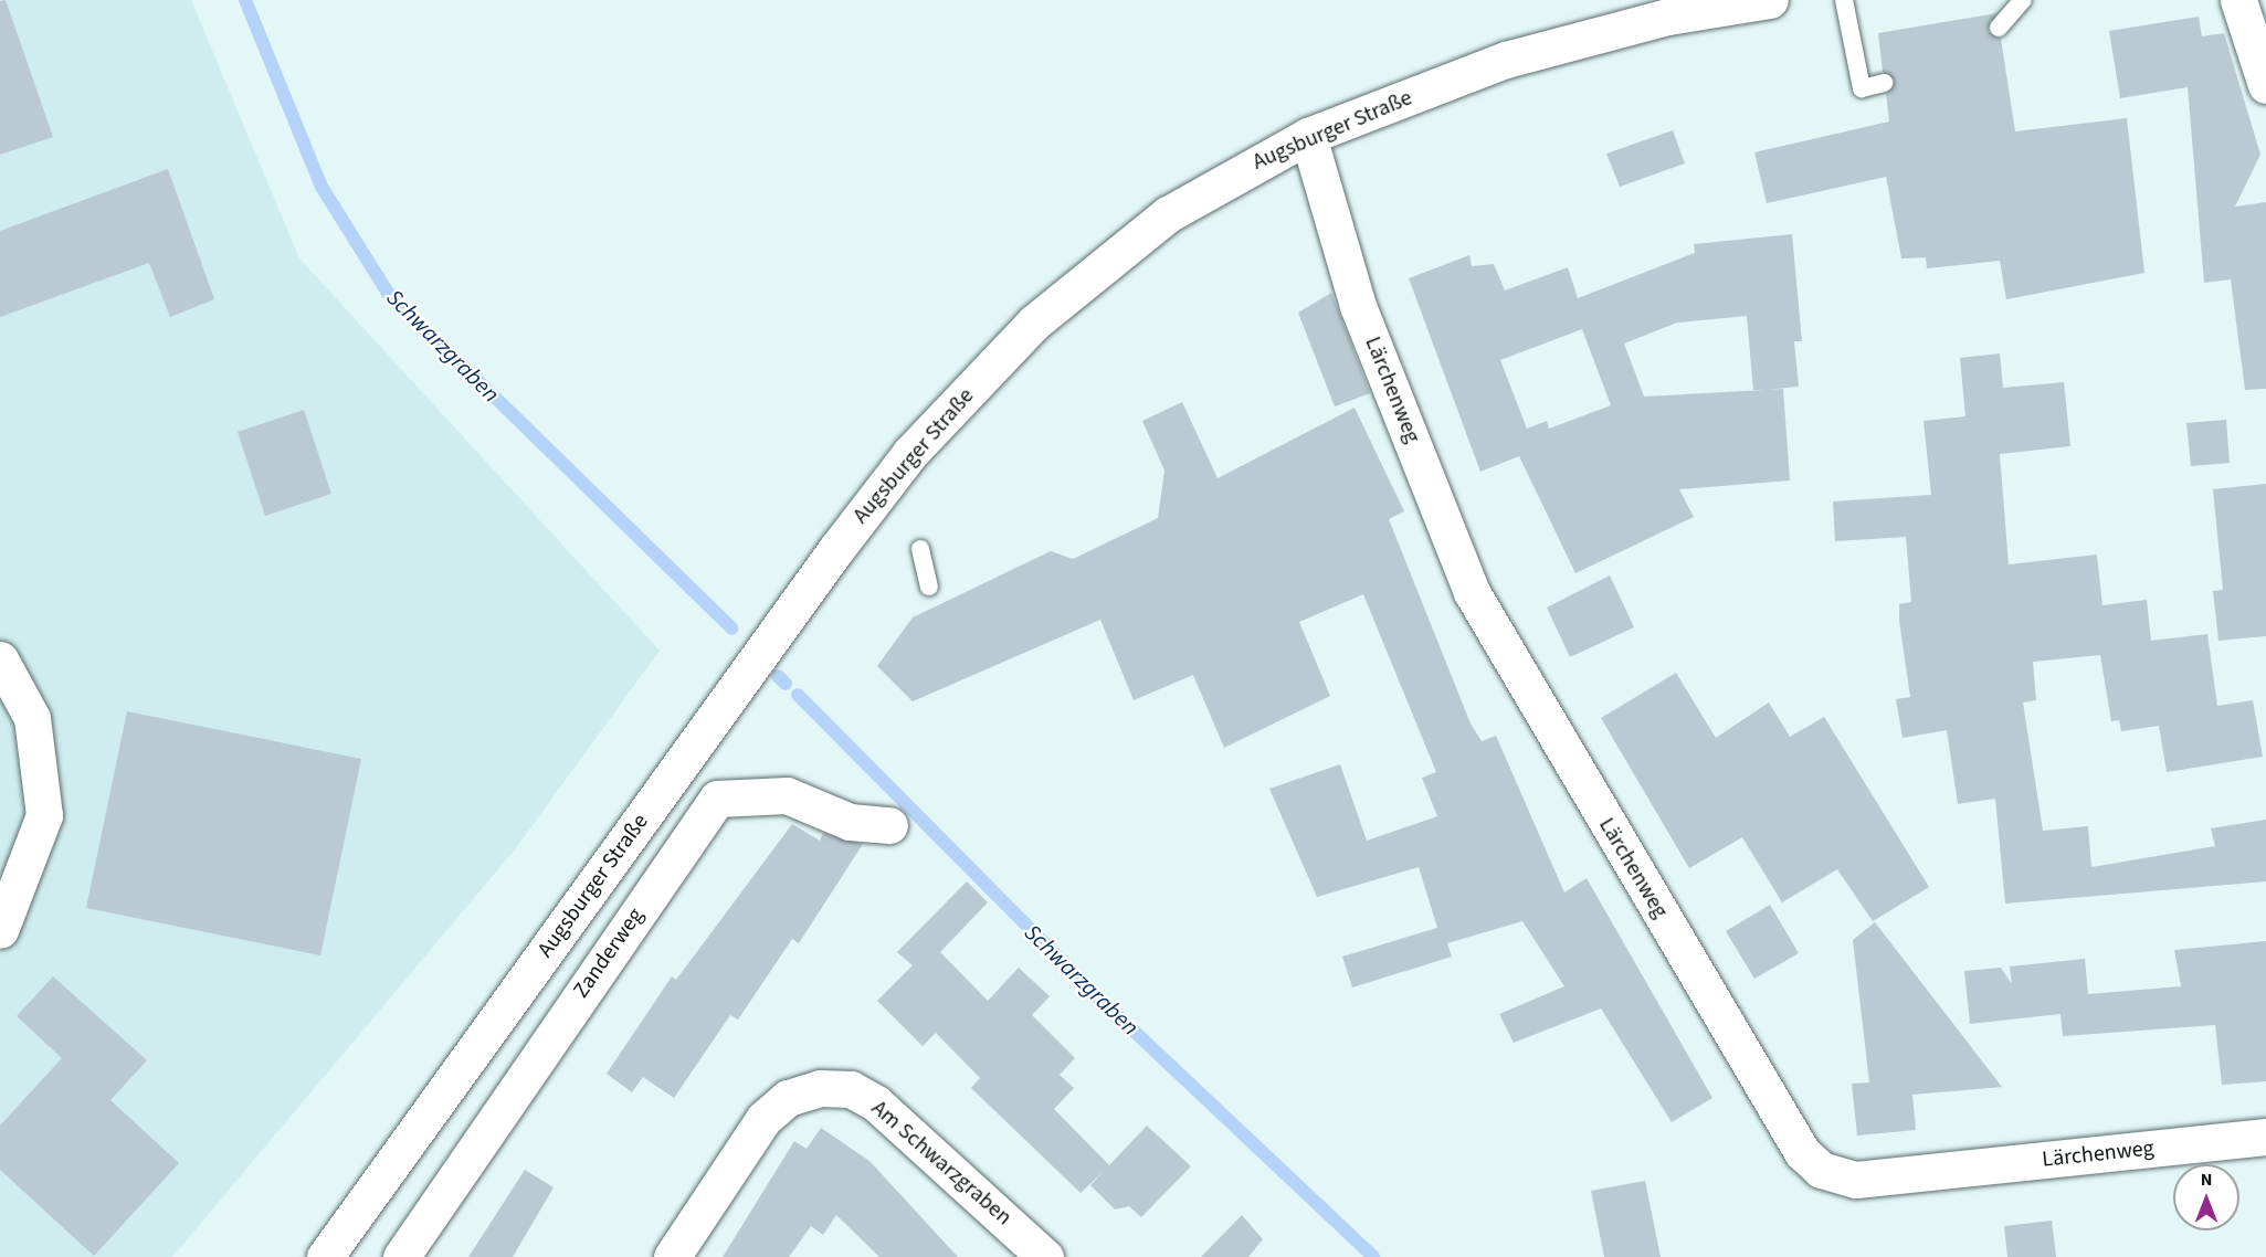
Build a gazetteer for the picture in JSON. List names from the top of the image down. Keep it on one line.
{"streets":{"street":["Augsburger Straße","Lärchenweg","Zanderweg","Am Schwarzgraben"]},"crossings":[["Augsburger Straße","Lärchenweg"]],"water":["Schwarzgraben"],"north":"top"}
